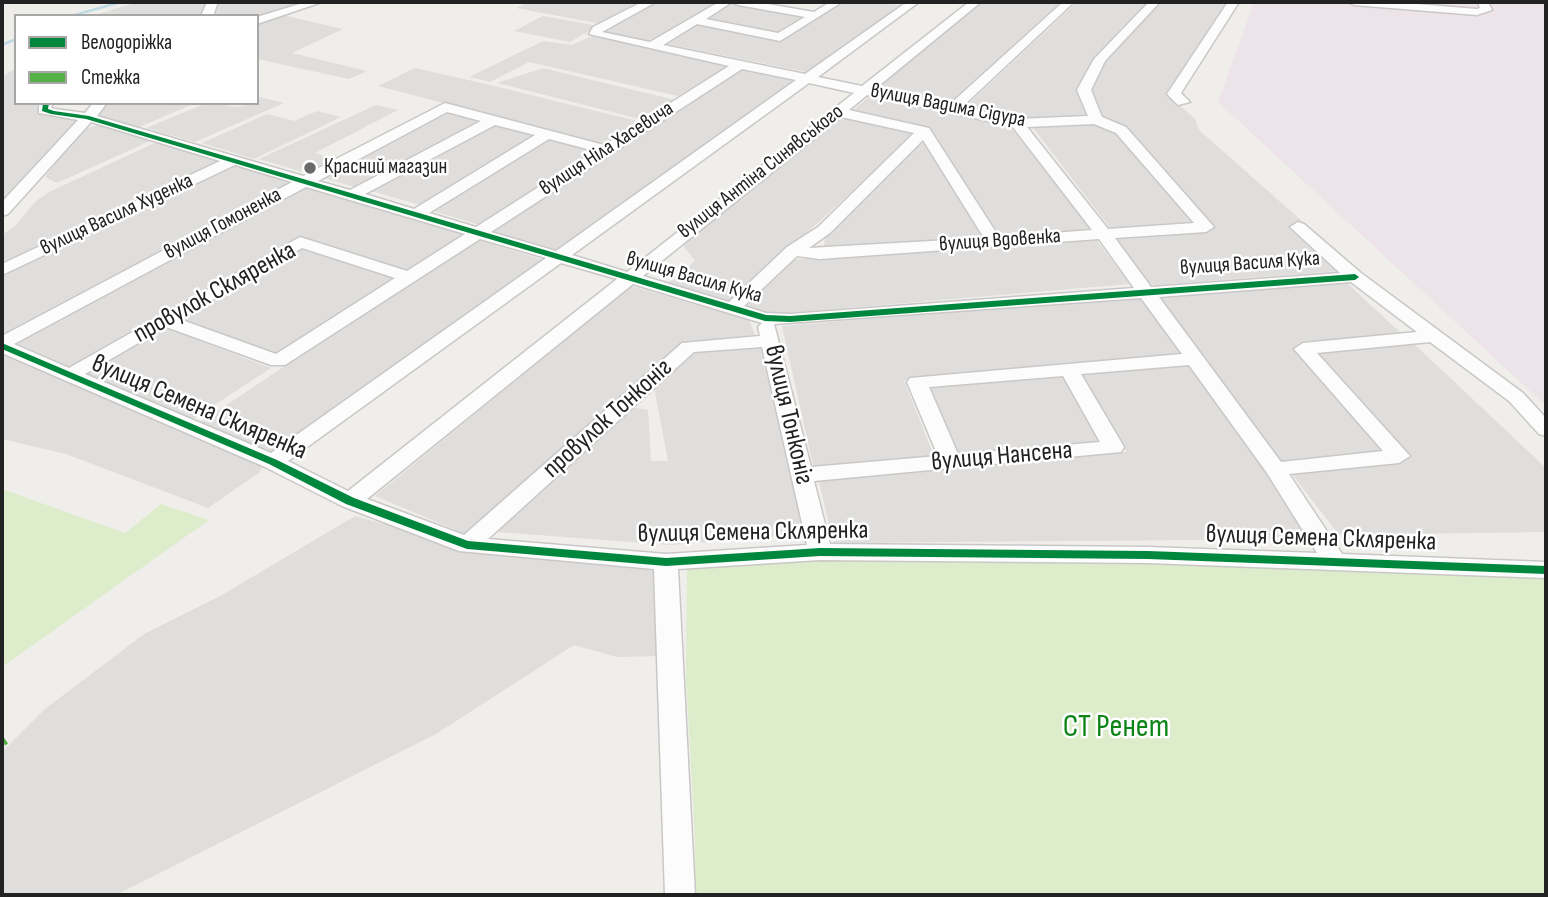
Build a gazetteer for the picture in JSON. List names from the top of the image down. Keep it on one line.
{"streets":{"street":["вулиця Вадима Сідура","вулиця Ніла Хасевича","вулиця Антіна Синявського","вулиця Василя Худенка","вулиця Гомоненка","вулиця Вдовенка","вулиця Василя Кука","провулок Скляренка","вулиця Семена Скляренка","вулиця Тонконіг","провулок Тонконіг","вулиця Нансена"]},"crossings":[["вулиця Вадима Сідура","вулиця Ніла Хасевича"],["вулиця Вадима Сідура","вулиця Антіна Синявського"],["вулиця Вадима Сідура","вулиця Вдовенка"],["вулиця Ніла Хасевича","вулиця Василя Кука"],["вулиця Ніла Хасевича","провулок Скляренка"],["вулиця Антіна Синявського","вулиця Василя Кука"],["вулиця Антіна Синявського","вулиця Семена Скляренка"],["вулиця Василя Худенка","вулиця Василя Кука"],["вулиця Гомоненка","вулиця Василя Кука"],["вулиця Гомоненка","вулиця Семена Скляренка"],["вулиця Василя Кука","вулиця Тонконіг"],["провулок Скляренка","вулиця Семена Скляренка"],["вулиця Семена Скляренка","вулиця Тонконіг"],["вулиця Семена Скляренка","провулок Тонконіг"],["вулиця Тонконіг","провулок Тонконіг"],["вулиця Тонконіг","вулиця Нансена"]],"parks":["СТ Ренет"],"places":["Красний магазин"],"legend":["Велодоріжка","Стежка"]}
